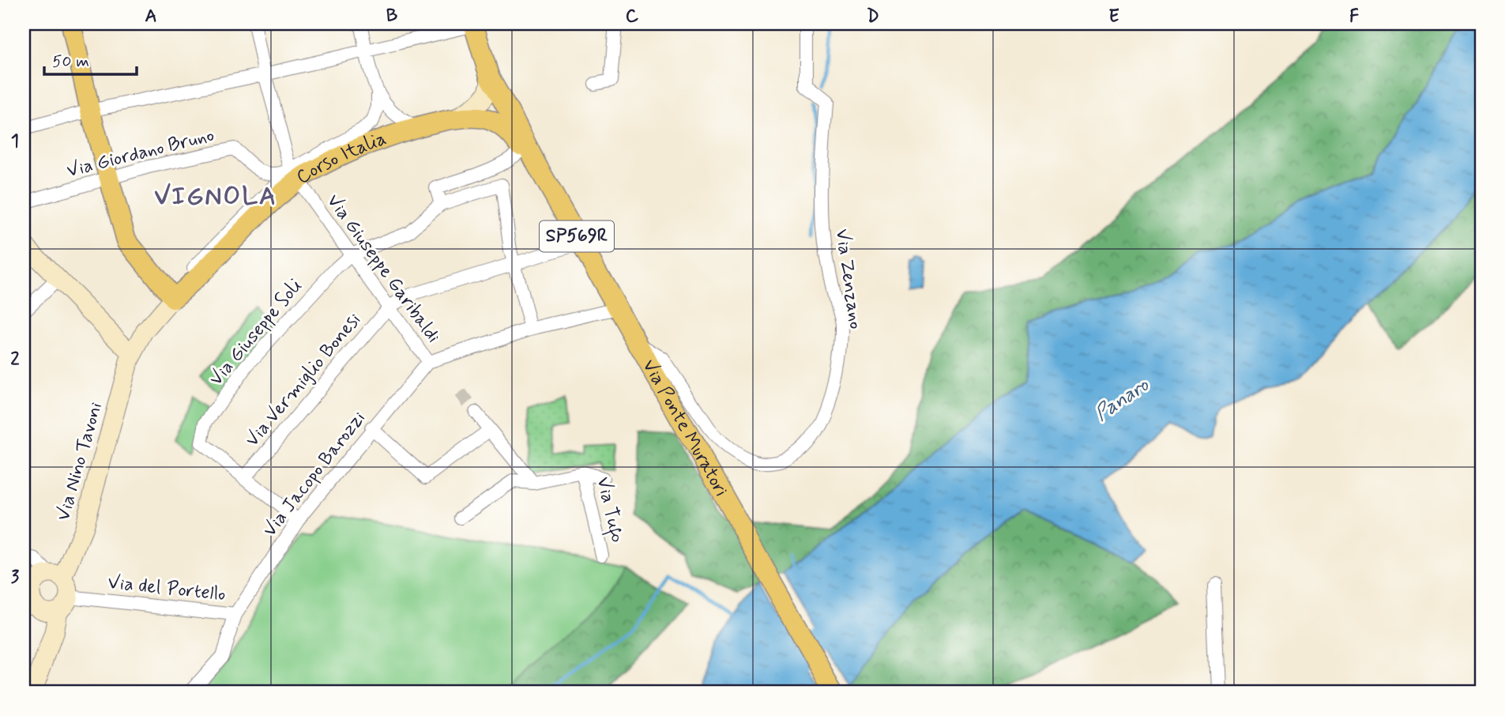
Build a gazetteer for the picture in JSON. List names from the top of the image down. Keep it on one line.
{"streets":{"main road":["Corso Italia","SP569R","Via Ponte Muratori","Via Nino Tavoni"],"street":["Via Giordano Bruno","Via Giuseppe Garibaldi","Via Zenzano","Via Giuseppe Soli","Via Vermiglio Bonesi","Via Jacopo Barozzi","Via Tufo","Via del Portello"]},"crossings":[["Via Giordano Bruno","Corso Italia"],["Via Giordano Bruno","Via Giuseppe Garibaldi"],["Corso Italia","Via Giuseppe Garibaldi"],["Corso Italia","Via Ponte Muratori"],["Corso Italia","Via Nino Tavoni"],["Via Giuseppe Garibaldi","Via Giuseppe Soli"],["Via Giuseppe Garibaldi","Via Vermiglio Bonesi"],["Via Giuseppe Garibaldi","Via Jacopo Barozzi"],["Via Zenzano","Via Ponte Muratori"],["Via Giuseppe Soli","Via Vermiglio Bonesi"],["Via Nino Tavoni","Via del Portello"],["Via Jacopo Barozzi","Via del Portello"]],"districts":["VIGNOLA"],"water":["Panaro"],"scale_bar":"50 m","grid":{"columns":["A","B","C","D","E","F"],"rows":["1","2","3"]}}
